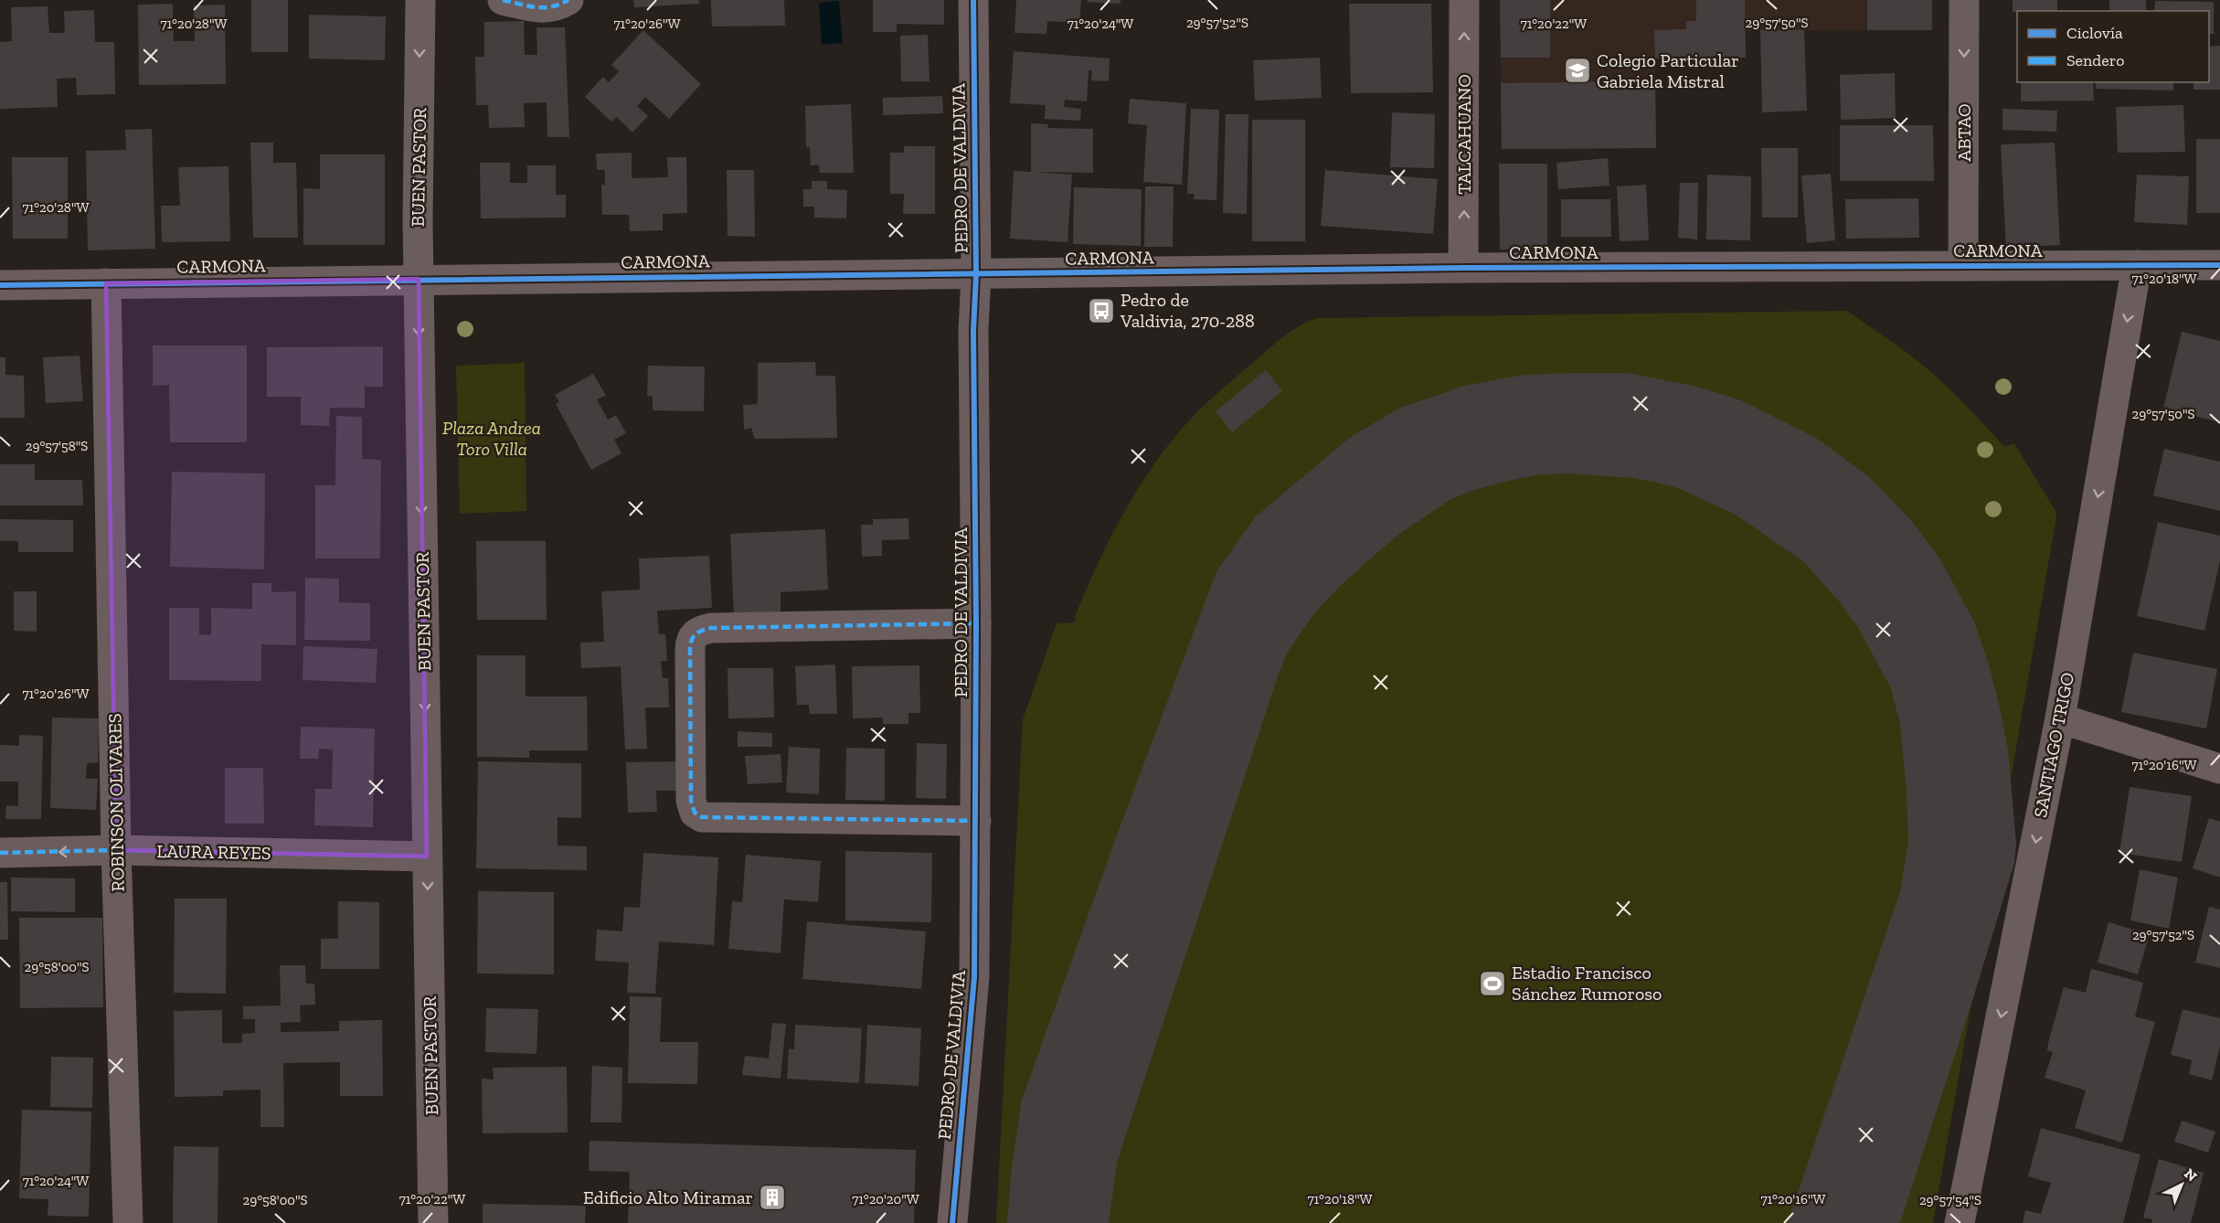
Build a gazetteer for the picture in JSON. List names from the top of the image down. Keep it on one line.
{"streets":{"street":["ABTAO","TALCAHUANO","BUEN PASTOR","PEDRO DE VALDIVIA","CARMONA","SANTIAGO TRIGO","ROBINSON OLIVARES","LAURA REYES"]},"crossings":[["ABTAO","CARMONA"],["TALCAHUANO","CARMONA"],["BUEN PASTOR","CARMONA"],["BUEN PASTOR","LAURA REYES"],["PEDRO DE VALDIVIA","CARMONA"],["CARMONA","SANTIAGO TRIGO"],["CARMONA","ROBINSON OLIVARES"],["ROBINSON OLIVARES","LAURA REYES"]],"one_way":["ABTAO","TALCAHUANO","BUEN PASTOR","SANTIAGO TRIGO"],"parks":["Plaza Andrea Toro Villa"],"places":{"school or university":["Colegio Particular Gabriela Mistral"],"bus stop":["Pedro de Valdivia, 270-288"],"sports":["Estadio Francisco Sánchez Rumoroso"],"building":["Edificio Alto Miramar"]},"legend":["Ciclovía","Sendero"],"north":"top right","coordinates":["29°57'52\"S","29°57'50\"S","71°20'28\"W","71°20'26\"W","71°20'24\"W","71°20'22\"W","71°20'18\"W","29°57'58\"S","71°20'16\"W","29°58'00\"S","71°20'20\"W","29°57'54\"S"]}
